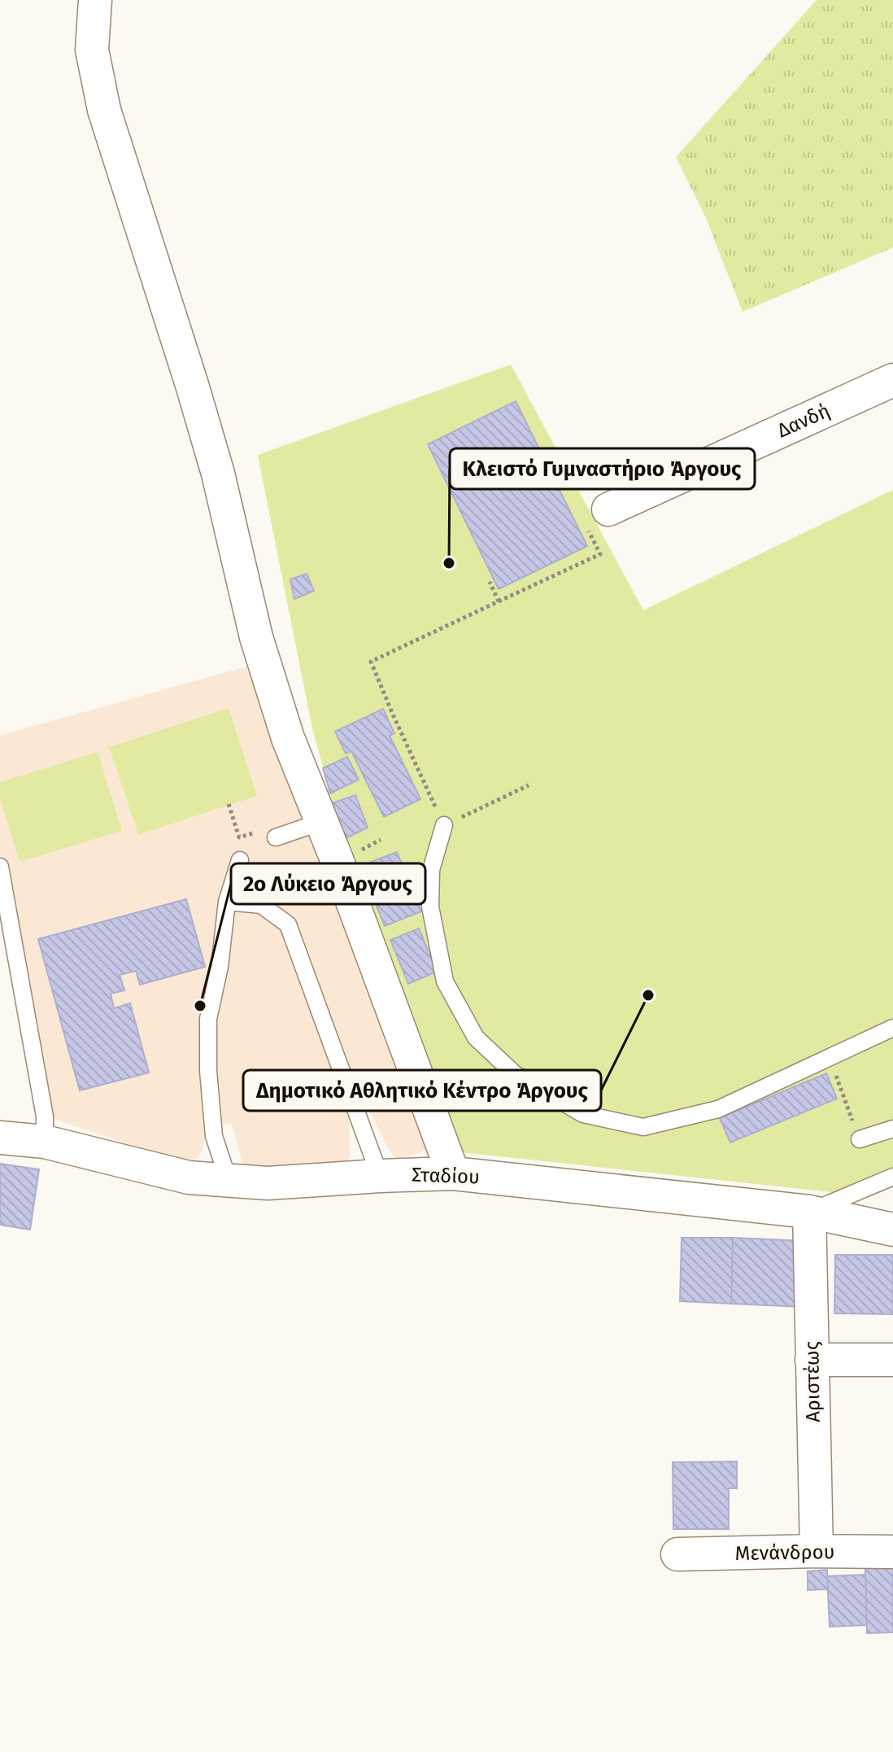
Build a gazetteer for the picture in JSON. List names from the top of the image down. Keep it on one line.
{"streets":{"street":["Δανδή","Σταδίου","Αριστέως","Μενάνδρου"]},"crossings":[["Σταδίου","Αριστέως"],["Αριστέως","Μενάνδρου"]],"places":["Κλειστό Γυμναστήριο Άργους","Δημοτικό Αθλητικό Κέντρο Άργους","2ο Λύκειο Άργους"]}
